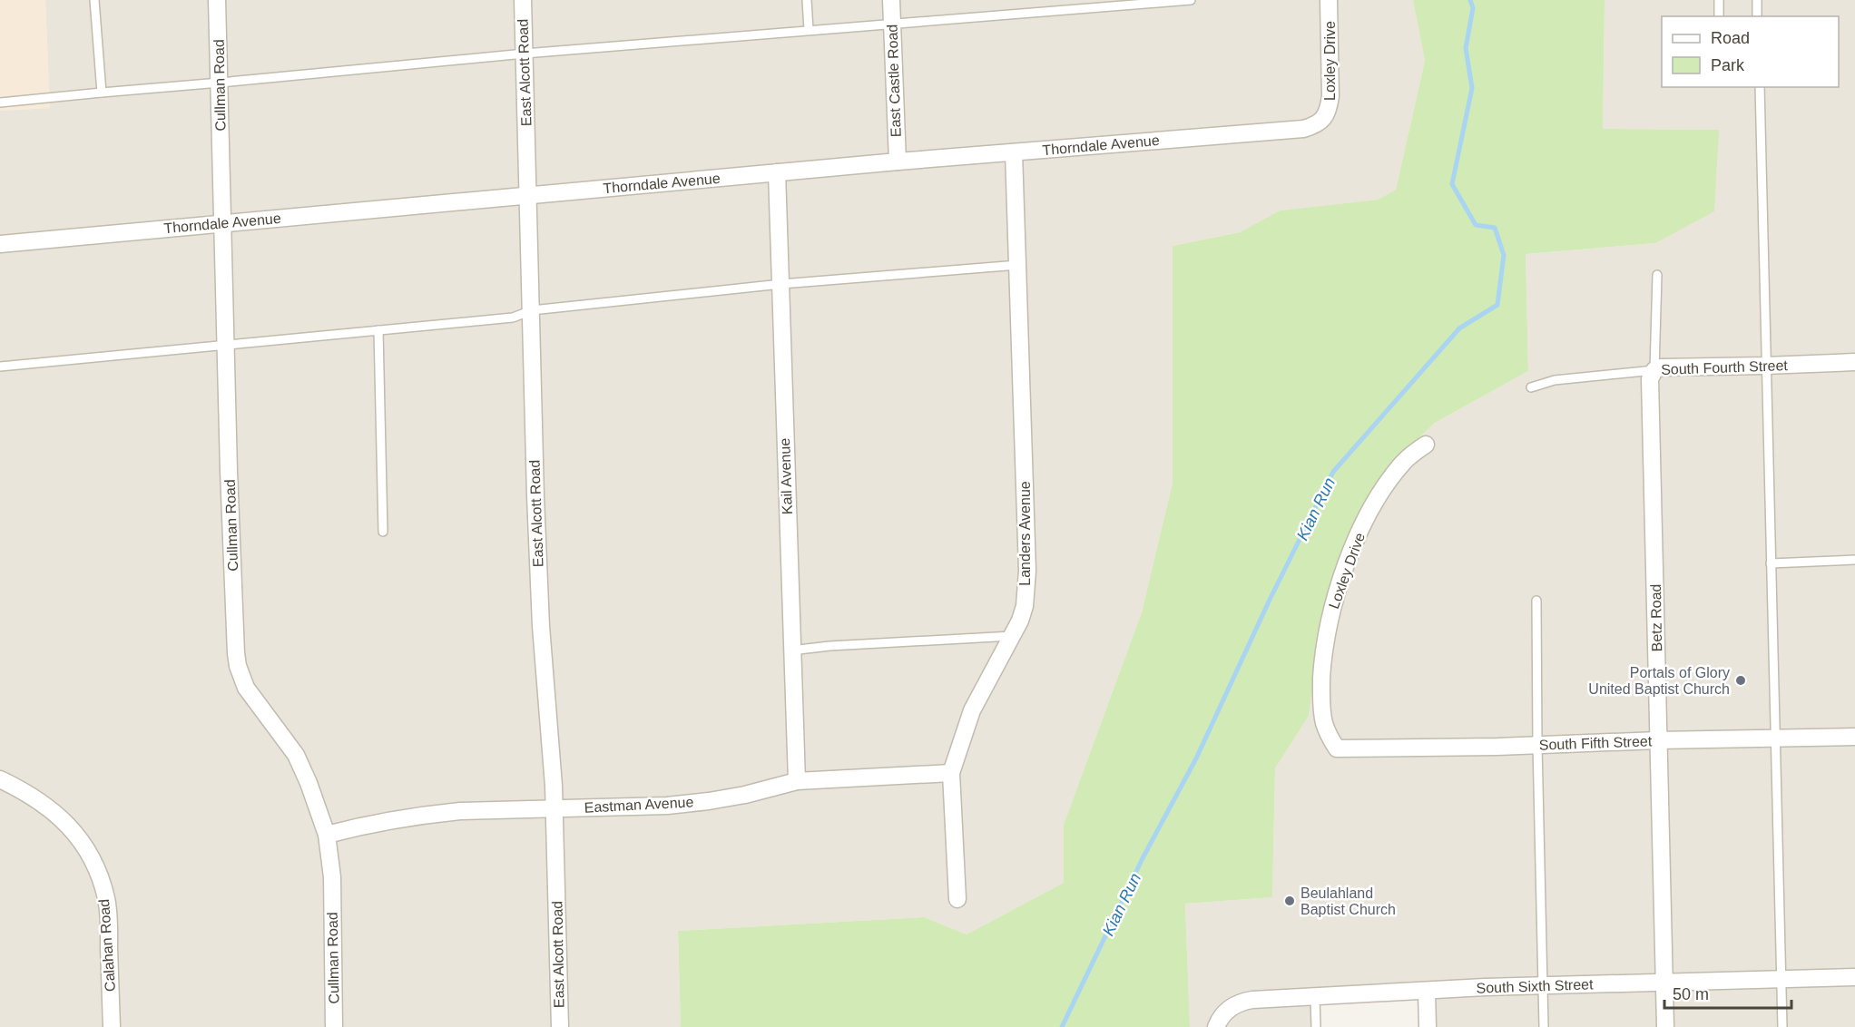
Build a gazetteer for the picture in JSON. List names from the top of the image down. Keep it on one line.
{"streets":{"street":["Loxley Drive","East Alcott Road","East Castle Road","Cullman Road","Thorndale Avenue","South Fourth Street","Kail Avenue","Landers Avenue","Betz Road","South Fifth Street","Eastman Avenue","Calahan Road","South Sixth Street"]},"crossings":[["Loxley Drive","Thorndale Avenue"],["Loxley Drive","South Fifth Street"],["East Alcott Road","Thorndale Avenue"],["East Alcott Road","Eastman Avenue"],["East Castle Road","Thorndale Avenue"],["Cullman Road","Thorndale Avenue"],["Cullman Road","Eastman Avenue"],["Thorndale Avenue","Kail Avenue"],["Thorndale Avenue","Landers Avenue"],["South Fourth Street","Betz Road"],["Kail Avenue","Eastman Avenue"],["Landers Avenue","Eastman Avenue"],["Betz Road","South Fifth Street"],["Betz Road","South Sixth Street"]],"water":["Kian Run"],"places":["Portals of Glory United Baptist Church","Beulahland Baptist Church"],"legend":["Road","Park"],"scale_bar":"50 m"}
